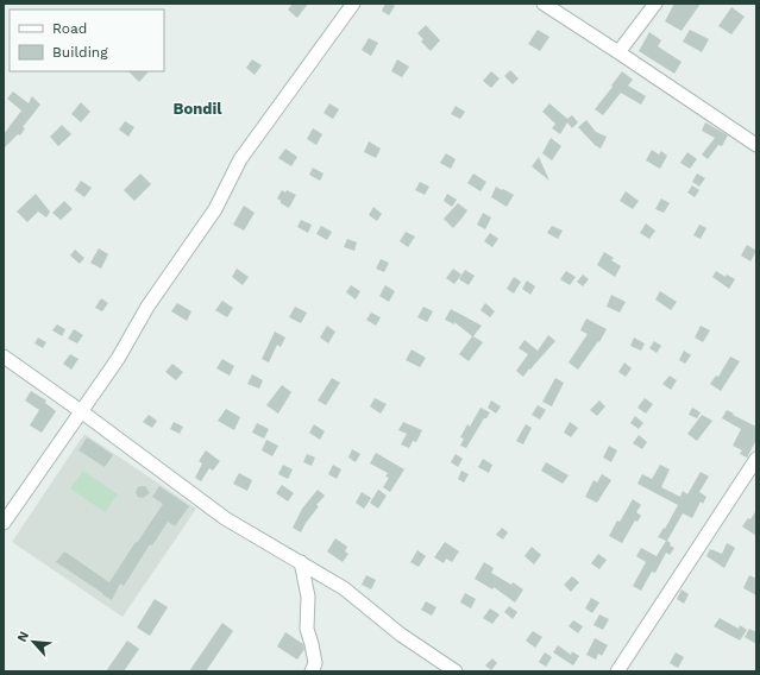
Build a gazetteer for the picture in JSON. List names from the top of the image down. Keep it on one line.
{"districts":["Bondil"],"legend":["Road","Building"],"north":"top left"}
